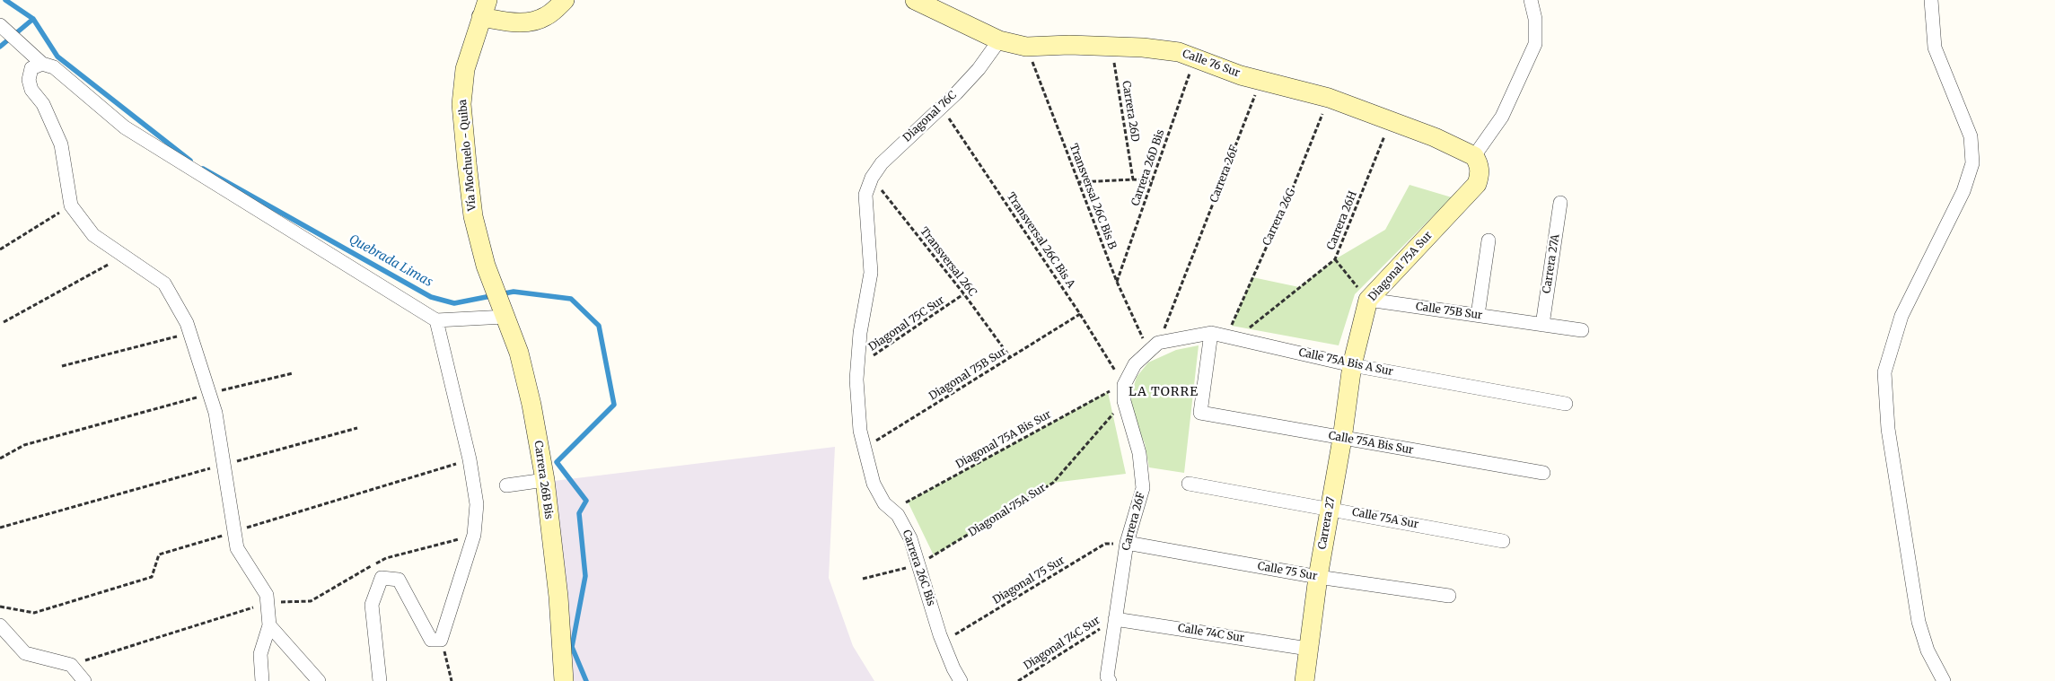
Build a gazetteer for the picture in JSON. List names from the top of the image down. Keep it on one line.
{"streets":{"street":["Calle 76 Sur","Diagonal 76C","Vía Mochuelo - Quiba","Carrera 26F","Carrera 27A","Diagonal 75A Sur","Calle 75B Sur","Calle 75A Bis A Sur","Calle 75A Bis Sur","Carrera 26B Bis","Calle 75A Sur","Carrera 27","Carrera 26C Bis","Calle 75 Sur","Calle 74C Sur"],"path":["Carrera 26D","Carrera 26D Bis","Transversal 26C Bis B","Carrera 26G","Carrera 26H","Transversal 26C Bis A","Transversal 26C","Diagonal 75C Sur","Diagonal 75B Sur","Diagonal 75A Bis Sur","Diagonal 75 Sur","Diagonal 74C Sur"]},"crossings":[["Calle 76 Sur","Carrera 26D"],["Calle 76 Sur","Diagonal 76C"],["Calle 76 Sur","Carrera 26D Bis"],["Calle 76 Sur","Carrera 26F"],["Calle 76 Sur","Transversal 26C Bis B"],["Calle 76 Sur","Carrera 26G"],["Calle 76 Sur","Carrera 26H"],["Calle 76 Sur","Diagonal 75A Sur"],["Diagonal 76C","Transversal 26C Bis A"],["Diagonal 76C","Transversal 26C"],["Diagonal 76C","Carrera 26C Bis"],["Vía Mochuelo - Quiba","Carrera 26B Bis"],["Carrera 26D Bis","Transversal 26C Bis B"],["Carrera 26F","Transversal 26C Bis B"],["Carrera 26F","Transversal 26C Bis A"],["Carrera 26F","Diagonal 75A Sur"],["Carrera 26F","Calle 75A Bis A Sur"],["Carrera 26F","Diagonal 75A Bis Sur"],["Carrera 26F","Calle 75 Sur"],["Carrera 26F","Diagonal 75 Sur"],["Carrera 26F","Calle 74C Sur"],["Carrera 26F","Diagonal 74C Sur"],["Transversal 26C Bis B","Calle 75A Bis A Sur"],["Carrera 26G","Carrera 26H"],["Carrera 26G","Calle 75A Bis A Sur"],["Carrera 26H","Calle 75A Bis A Sur"],["Transversal 26C Bis A","Diagonal 75B Sur"],["Transversal 26C Bis A","Diagonal 75A Bis Sur"],["Transversal 26C","Diagonal 75C Sur"],["Transversal 26C","Diagonal 75B Sur"],["Carrera 27A","Calle 75B Sur"],["Diagonal 75A Sur","Calle 75B Sur"],["Diagonal 75A Sur","Calle 75A Bis A Sur"],["Diagonal 75A Sur","Carrera 27"],["Diagonal 75A Sur","Carrera 26C Bis"],["Diagonal 75C Sur","Carrera 26C Bis"],["Calle 75A Bis A Sur","Calle 75A Bis Sur"],["Calle 75A Bis A Sur","Carrera 27"],["Diagonal 75B Sur","Carrera 26C Bis"],["Diagonal 75A Bis Sur","Carrera 26C Bis"],["Calle 75A Bis Sur","Carrera 27"],["Calle 75A Sur","Carrera 27"],["Carrera 27","Calle 75 Sur"],["Carrera 27","Calle 74C Sur"],["Carrera 26C Bis","Diagonal 75 Sur"],["Calle 75 Sur","Diagonal 75 Sur"],["Calle 74C Sur","Diagonal 74C Sur"]],"districts":["LA TORRE"],"water":["Quebrada Limas"]}
